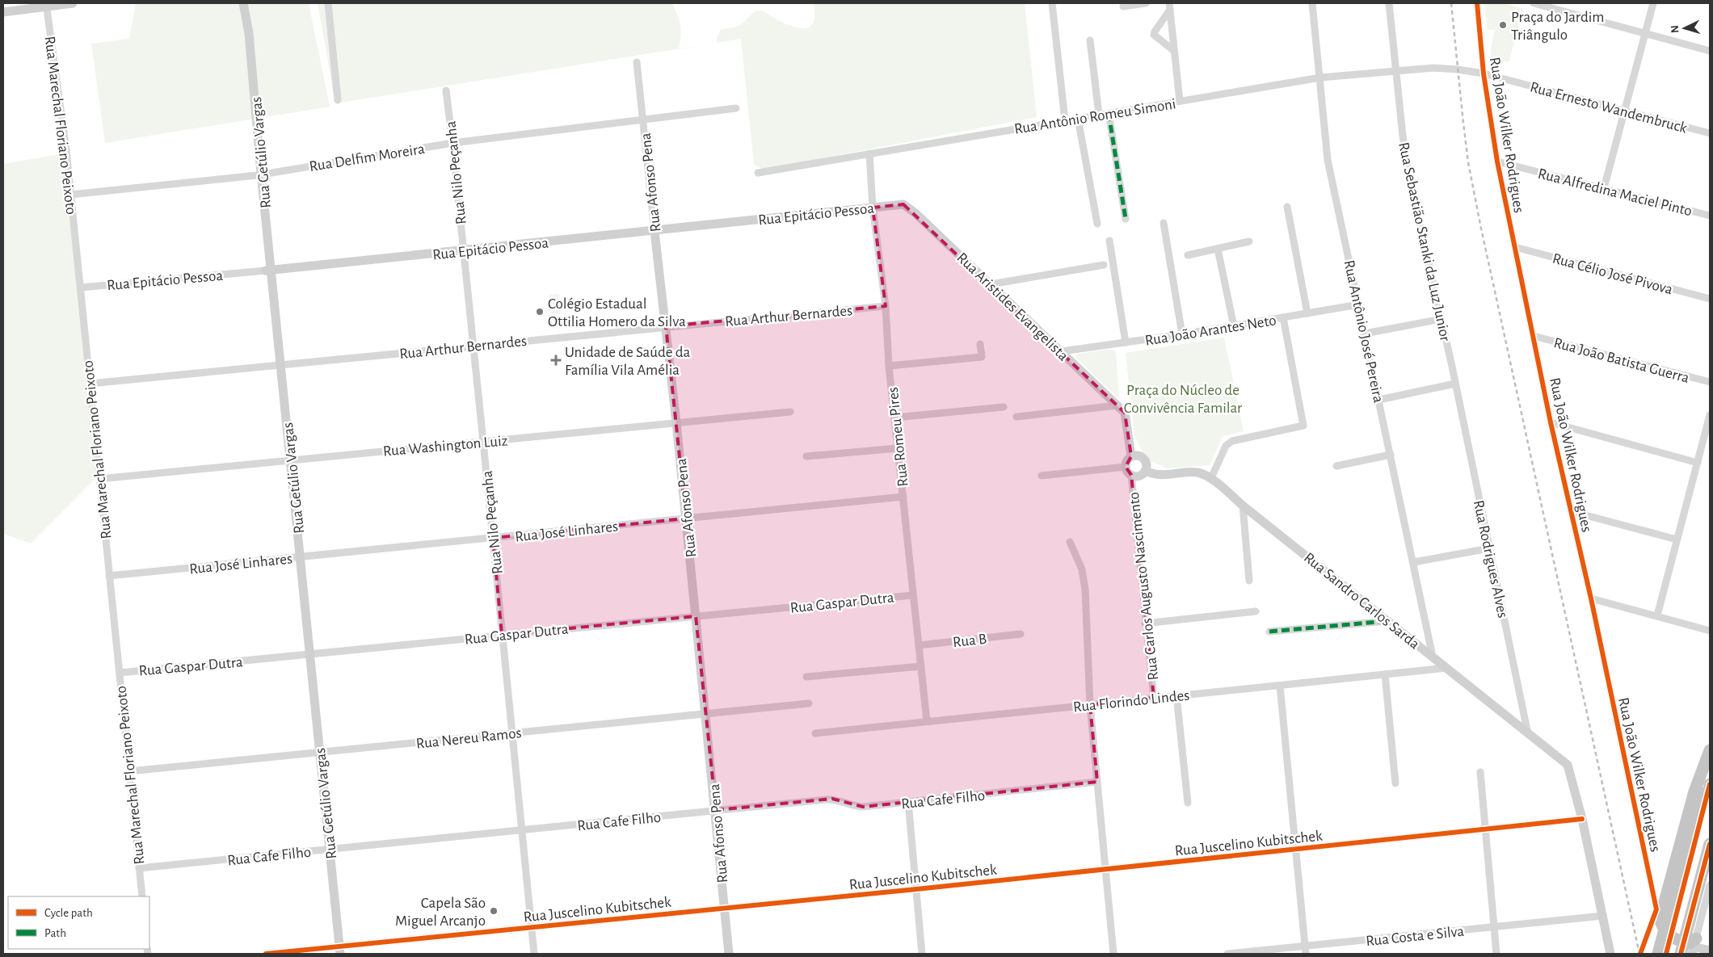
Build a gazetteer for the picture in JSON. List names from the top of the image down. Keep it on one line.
{"streets":{"street":["Rua Ernesto Wandembruck","Rua Antônio Romeu Simoni","Rua Marechal Floriano Peixoto","Rua João Wilker Rodrigues","Rua Getúlio Vargas","Rua Delfim Moreira","Rua Nilo Peçanha","Rua Afonso Pena","Rua Alfredina Maciel Pinto","Rua Epitácio Pessoa","Rua Sebastião Stanki da Luz Junior","Rua Célio José Pivova","Rua Aristides Evangelista","Rua Arthur Bernardes","Rua João Arantes Neto","Rua Antônio José Pereira","Rua João Batista Guerra","Rua Romeu Pires","Rua Washington Luiz","Rua José Linhares","Rua Rodrigues Alves","Rua Carlos Augusto Nascimento","Rua Sandro Carlos Sarda","Rua Gaspar Dutra","Rua B","Rua Florindo Lindes","Rua Nereu Ramos","Rua Cafe Filho","Rua Juscelino Kubitschek","Rua Costa e Silva"]},"crossings":[["Rua Ernesto Wandembruck","Rua Antônio Romeu Simoni"],["Rua Ernesto Wandembruck","Rua João Wilker Rodrigues"],["Rua Antônio Romeu Simoni","Rua Sebastião Stanki da Luz Junior"],["Rua Antônio Romeu Simoni","Rua Antônio José Pereira"],["Rua Antônio Romeu Simoni","Rua Romeu Pires"],["Rua Marechal Floriano Peixoto","Rua Delfim Moreira"],["Rua Marechal Floriano Peixoto","Rua Epitácio Pessoa"],["Rua Marechal Floriano Peixoto","Rua Arthur Bernardes"],["Rua Marechal Floriano Peixoto","Rua Washington Luiz"],["Rua Marechal Floriano Peixoto","Rua José Linhares"],["Rua Marechal Floriano Peixoto","Rua Gaspar Dutra"],["Rua Marechal Floriano Peixoto","Rua Nereu Ramos"],["Rua Marechal Floriano Peixoto","Rua Cafe Filho"],["Rua João Wilker Rodrigues","Rua Alfredina Maciel Pinto"],["Rua João Wilker Rodrigues","Rua Célio José Pivova"],["Rua João Wilker Rodrigues","Rua João Batista Guerra"],["Rua Getúlio Vargas","Rua Delfim Moreira"],["Rua Getúlio Vargas","Rua Epitácio Pessoa"],["Rua Getúlio Vargas","Rua Arthur Bernardes"],["Rua Getúlio Vargas","Rua Washington Luiz"],["Rua Getúlio Vargas","Rua José Linhares"],["Rua Getúlio Vargas","Rua Gaspar Dutra"],["Rua Getúlio Vargas","Rua Nereu Ramos"],["Rua Getúlio Vargas","Rua Cafe Filho"],["Rua Getúlio Vargas","Rua Juscelino Kubitschek"],["Rua Delfim Moreira","Rua Nilo Peçanha"],["Rua Delfim Moreira","Rua Afonso Pena"],["Rua Nilo Peçanha","Rua Epitácio Pessoa"],["Rua Nilo Peçanha","Rua Arthur Bernardes"],["Rua Nilo Peçanha","Rua Washington Luiz"],["Rua Nilo Peçanha","Rua José Linhares"],["Rua Nilo Peçanha","Rua Gaspar Dutra"],["Rua Nilo Peçanha","Rua Nereu Ramos"],["Rua Nilo Peçanha","Rua Cafe Filho"],["Rua Nilo Peçanha","Rua Juscelino Kubitschek"],["Rua Afonso Pena","Rua Epitácio Pessoa"],["Rua Afonso Pena","Rua Arthur Bernardes"],["Rua Afonso Pena","Rua Washington Luiz"],["Rua Afonso Pena","Rua José Linhares"],["Rua Afonso Pena","Rua Gaspar Dutra"],["Rua Afonso Pena","Rua Nereu Ramos"],["Rua Afonso Pena","Rua Cafe Filho"],["Rua Afonso Pena","Rua Juscelino Kubitschek"],["Rua Epitácio Pessoa","Rua Aristides Evangelista"],["Rua Epitácio Pessoa","Rua Romeu Pires"],["Rua Sebastião Stanki da Luz Junior","Rua Rodrigues Alves"],["Rua Aristides Evangelista","Rua João Arantes Neto"],["Rua Aristides Evangelista","Rua Carlos Augusto Nascimento"],["Rua Aristides Evangelista","Rua Sandro Carlos Sarda"],["Rua Arthur Bernardes","Rua Romeu Pires"],["Rua João Arantes Neto","Rua Antônio José Pereira"],["Rua Antônio José Pereira","Rua Sandro Carlos Sarda"],["Rua Romeu Pires","Rua José Linhares"],["Rua Romeu Pires","Rua Gaspar Dutra"],["Rua Romeu Pires","Rua B"],["Rua Romeu Pires","Rua Florindo Lindes"],["Rua Rodrigues Alves","Rua Sandro Carlos Sarda"],["Rua Carlos Augusto Nascimento","Rua Sandro Carlos Sarda"],["Rua Carlos Augusto Nascimento","Rua Florindo Lindes"],["Rua Sandro Carlos Sarda","Rua Florindo Lindes"],["Rua Sandro Carlos Sarda","Rua Juscelino Kubitschek"]],"parks":["Praça do Núcleo de Convivência Familar"],"places":{"other":["Praça do Jardim Triângulo","Colégio Estadual Ottilia Homero da Silva","Capela São Miguel Arcanjo"],"health":["Unidade de Saúde da Família Vila Amélia"]},"legend":["Cycle path","Path"],"north":"left"}
